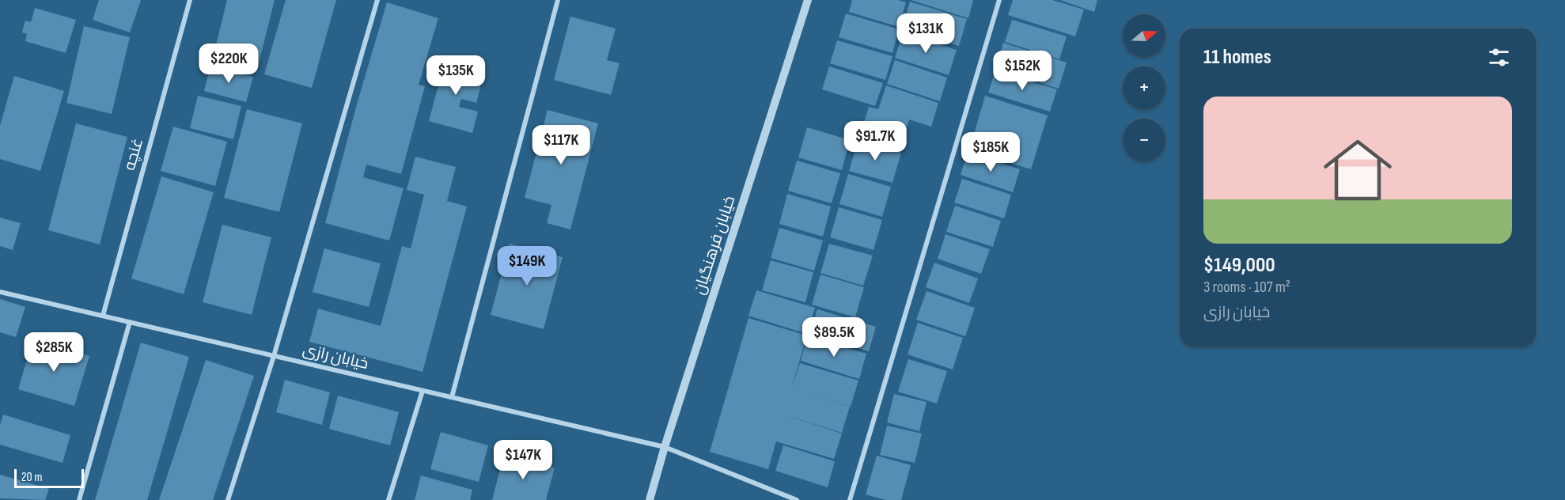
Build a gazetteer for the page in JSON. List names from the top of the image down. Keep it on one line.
{"streets":{"street":["غنچه","خیابان فرهنگیان","خیابان رازی"]},"crossings":[["غنچه","خیابان رازی"],["خیابان فرهنگیان","خیابان رازی"]],"scale_bar":"20 m","north":"right","page":{"price":["$131K","$220K","$152K","$135K","$91.7K","$117K","$185K","$149K","$89.5K","$285K","$147K"],"map_buttons":["+","−"],"heading":"11 homes","list":[{"name":"$149,000","note":"3 rooms · 107 m² · خیابان رازی"}],"scale":"20 m"}}
